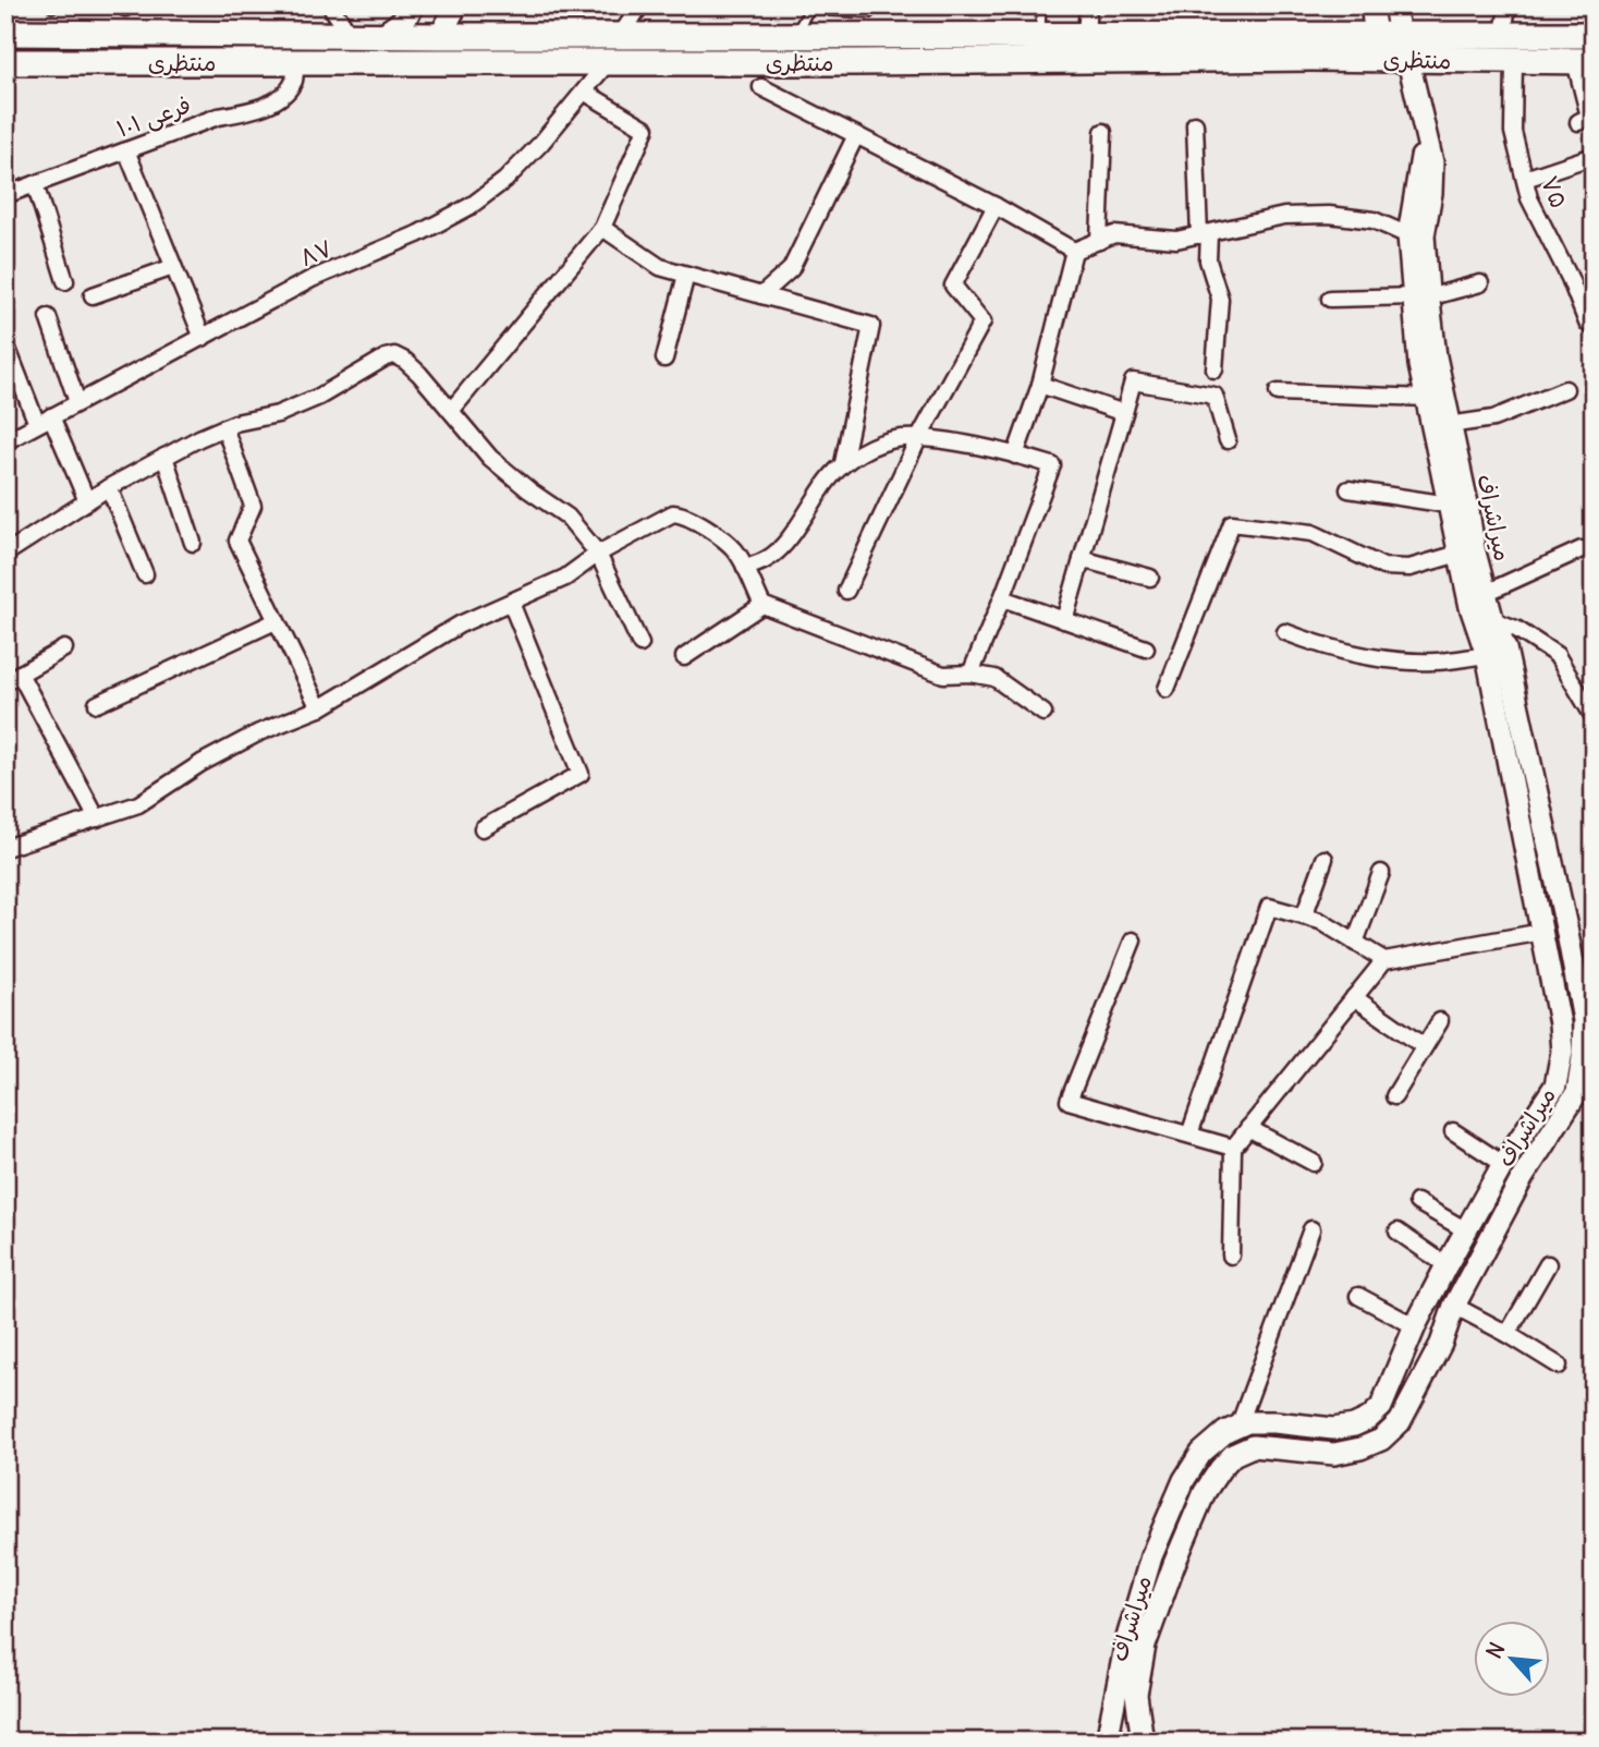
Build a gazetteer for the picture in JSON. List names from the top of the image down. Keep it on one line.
{"streets":{"main road":["منتظری"],"street":["فرعی ۱۰۱","۷۵","۸۷","میراشراف"]},"crossings":[["منتظری","فرعی ۱۰۱"],["منتظری","۷۵"],["منتظری","۸۷"],["منتظری","میراشراف"]],"north":"top left"}
